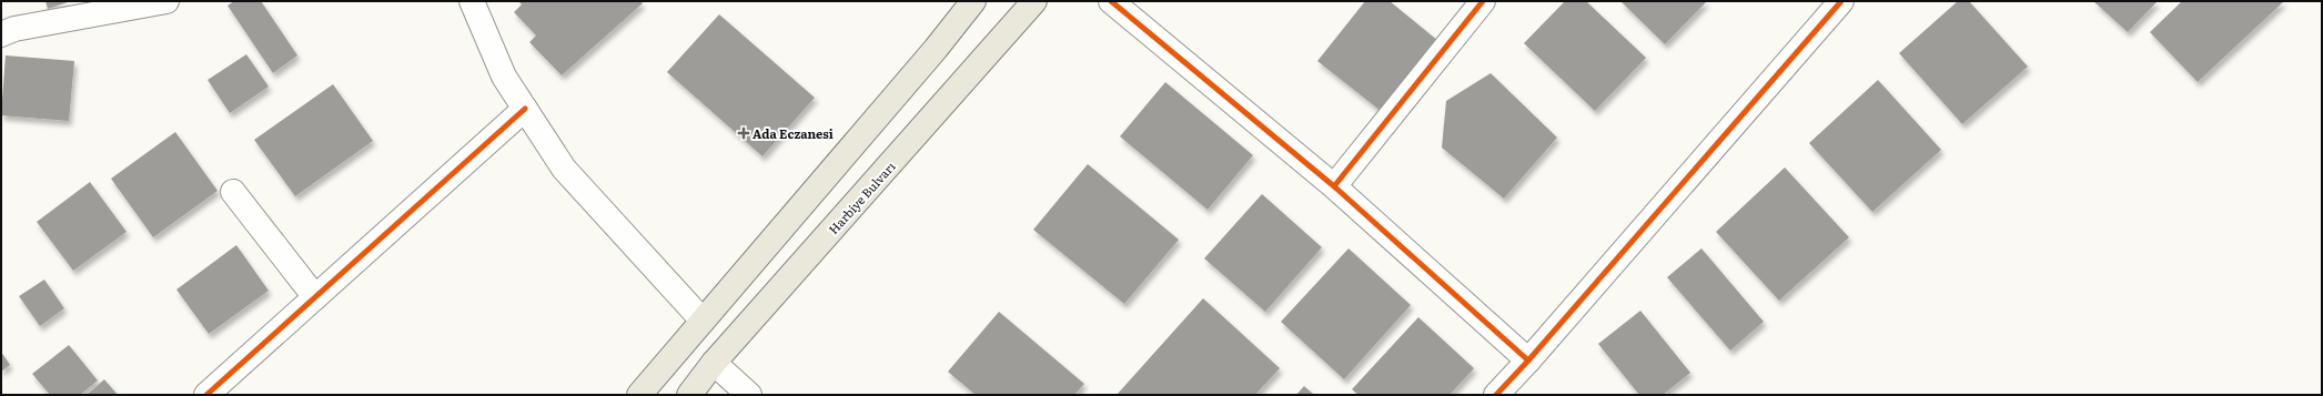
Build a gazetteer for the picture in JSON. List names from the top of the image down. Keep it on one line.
{"streets":{"main road":["Harbiye Bulvarı"]},"places":{"health":["Ada Eczanesi"]}}
